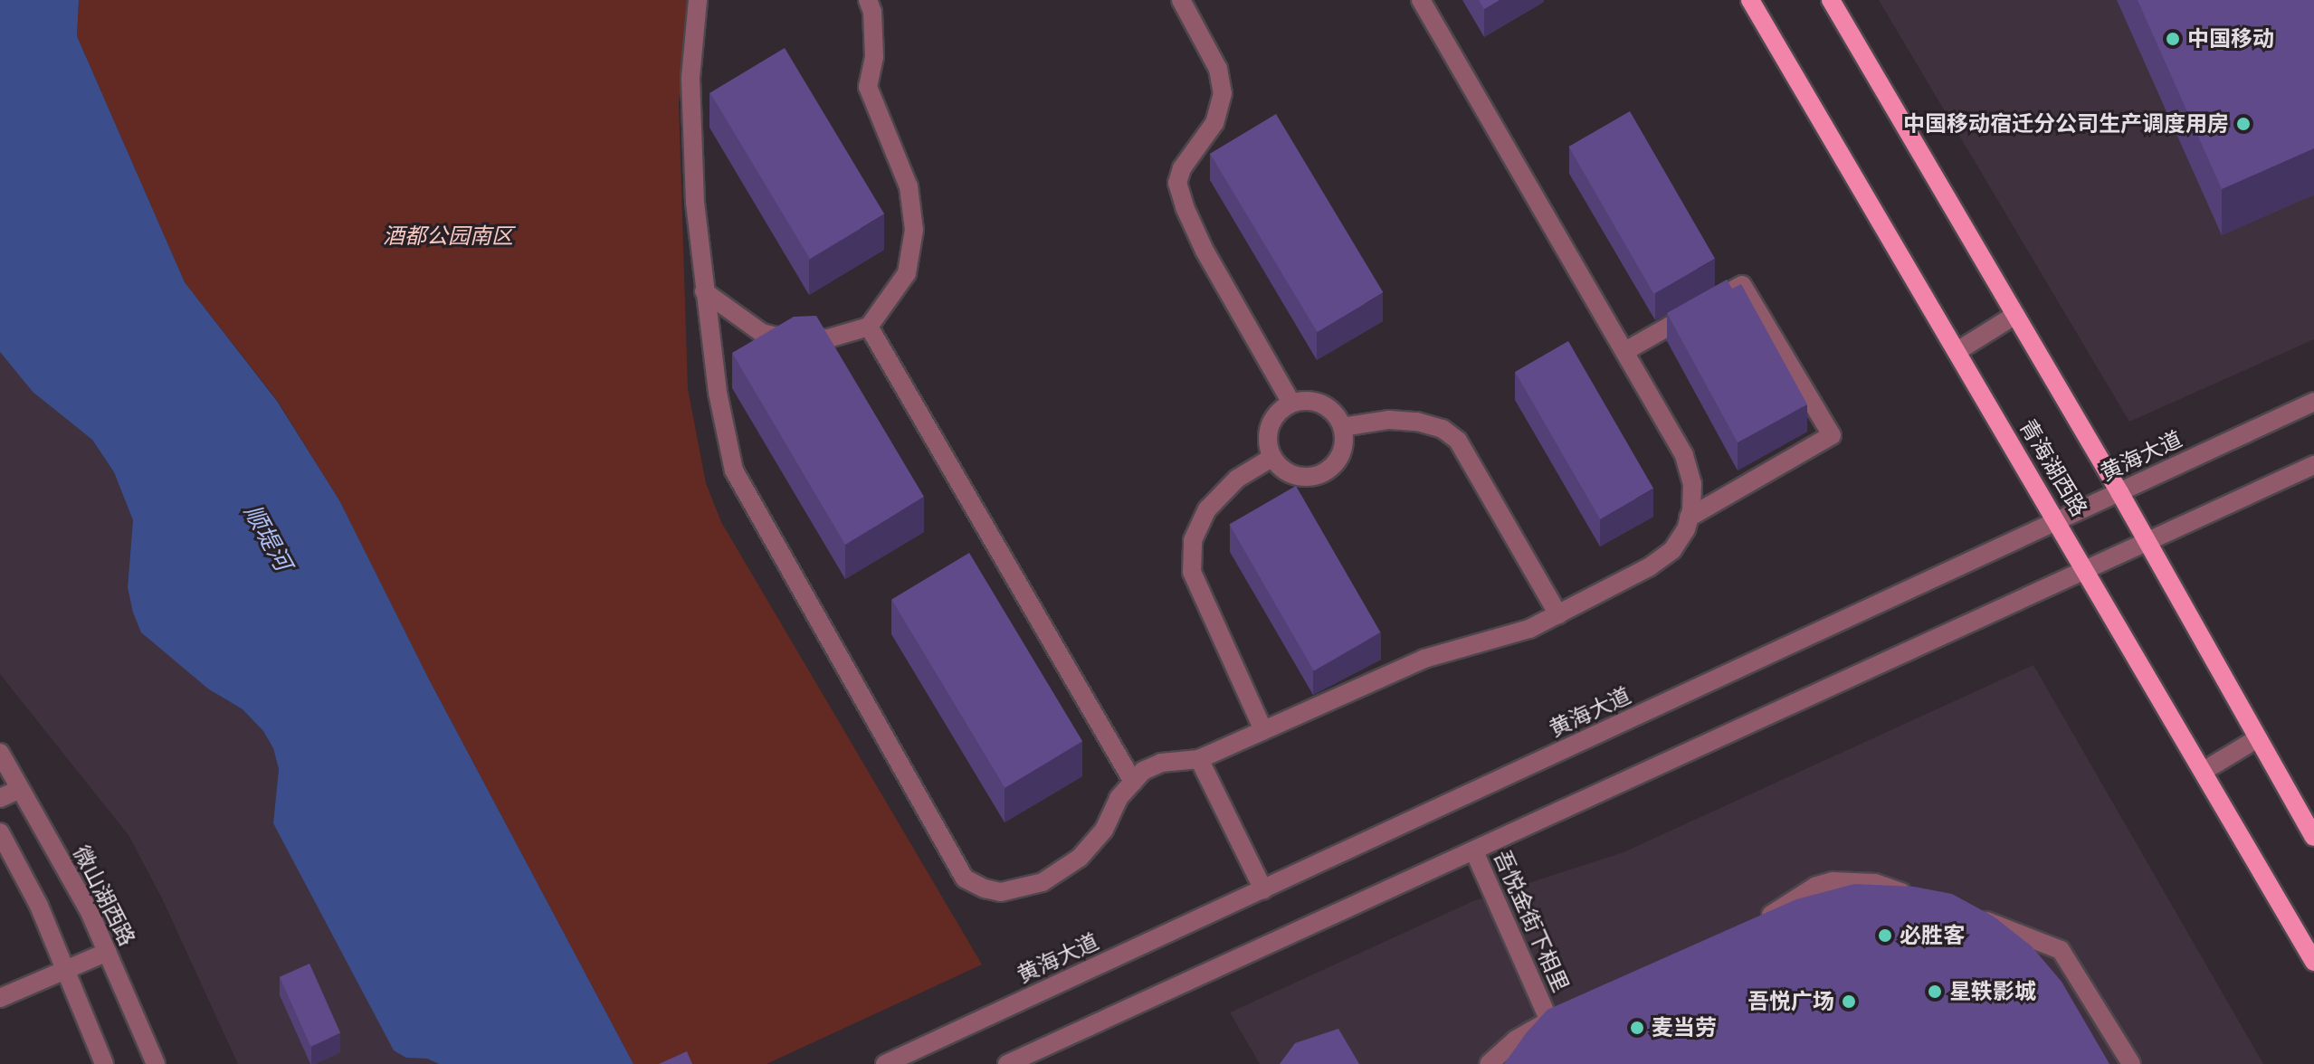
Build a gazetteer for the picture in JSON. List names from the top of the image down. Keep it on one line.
{"streets":{"main road":["青海湖西路"],"street":["黄海大道","微山湖西路","吾悦金街下相里"]},"crossings":[["黄海大道","青海湖西路"]],"water":["顺堤河"],"parks":["酒都公园南区"],"places":["中国移动","中国移动宿迁分公司生产调度用房","必胜客","星轶影城","吾悦广场","麦当劳"]}
